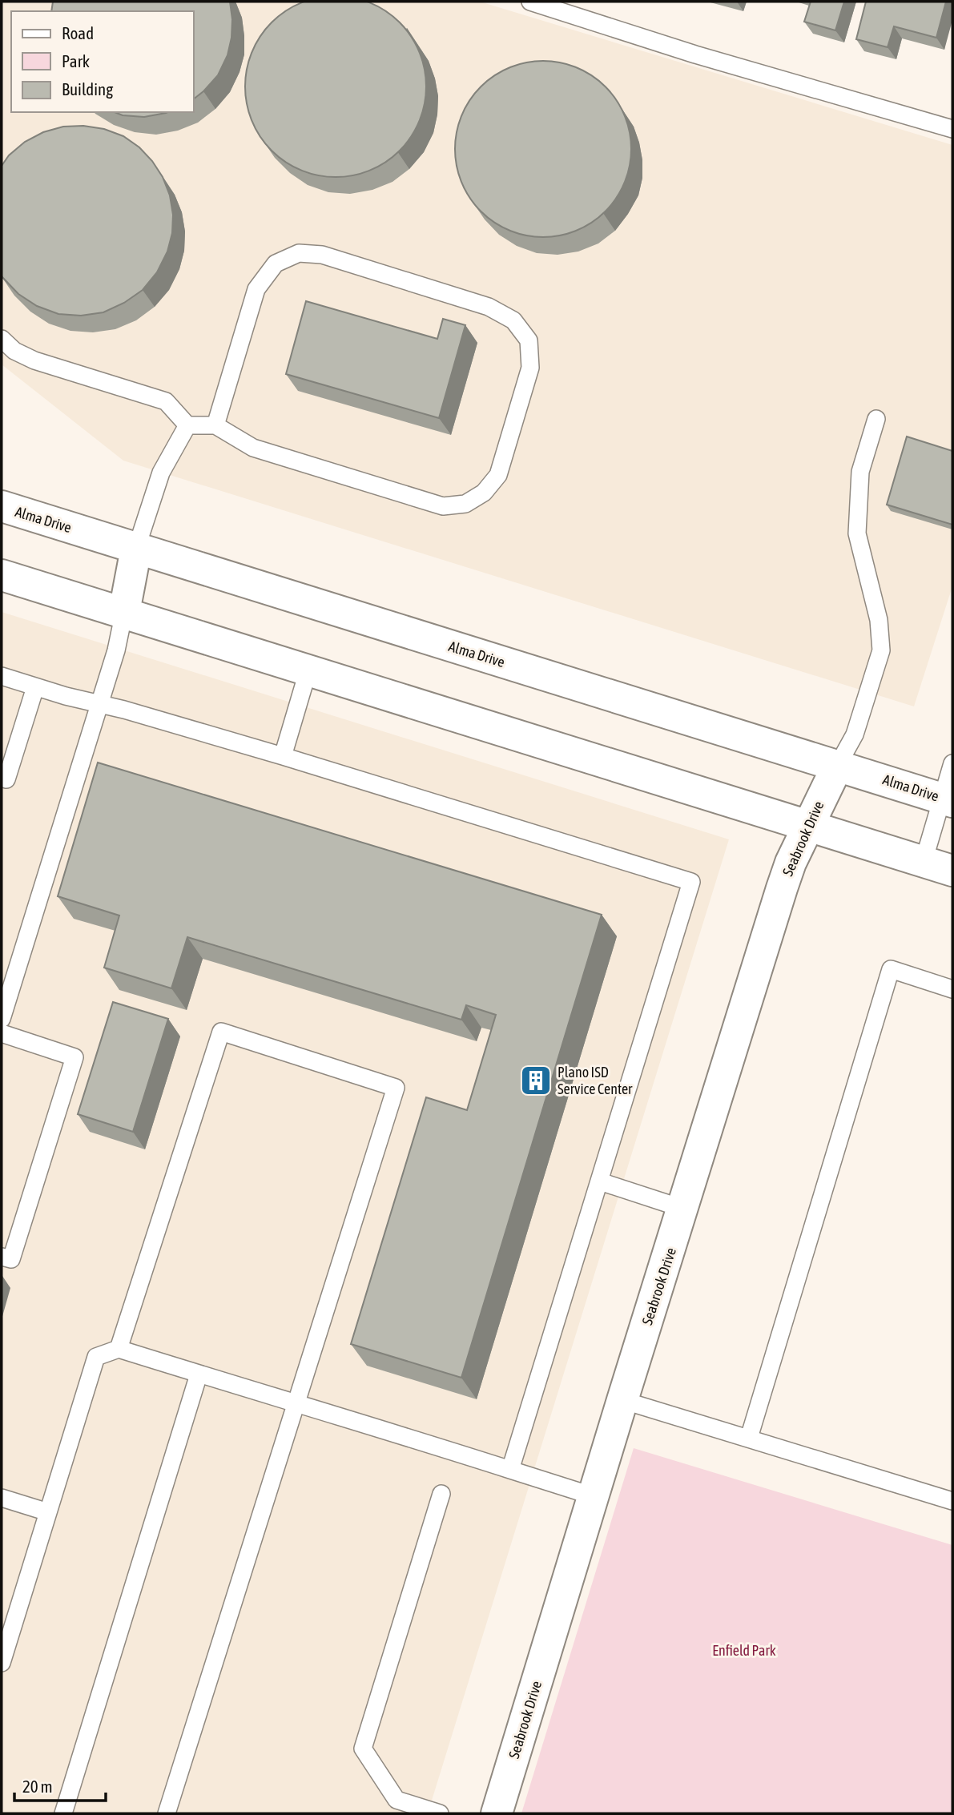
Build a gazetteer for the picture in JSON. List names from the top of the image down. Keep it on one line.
{"streets":{"main road":["Alma Drive","Seabrook Drive"]},"crossings":[["Alma Drive","Seabrook Drive"]],"parks":["Enfield Park"],"places":{"building":["Plano ISD Service Center"]},"legend":["Road","Park","Building"],"scale_bar":"20 m"}
